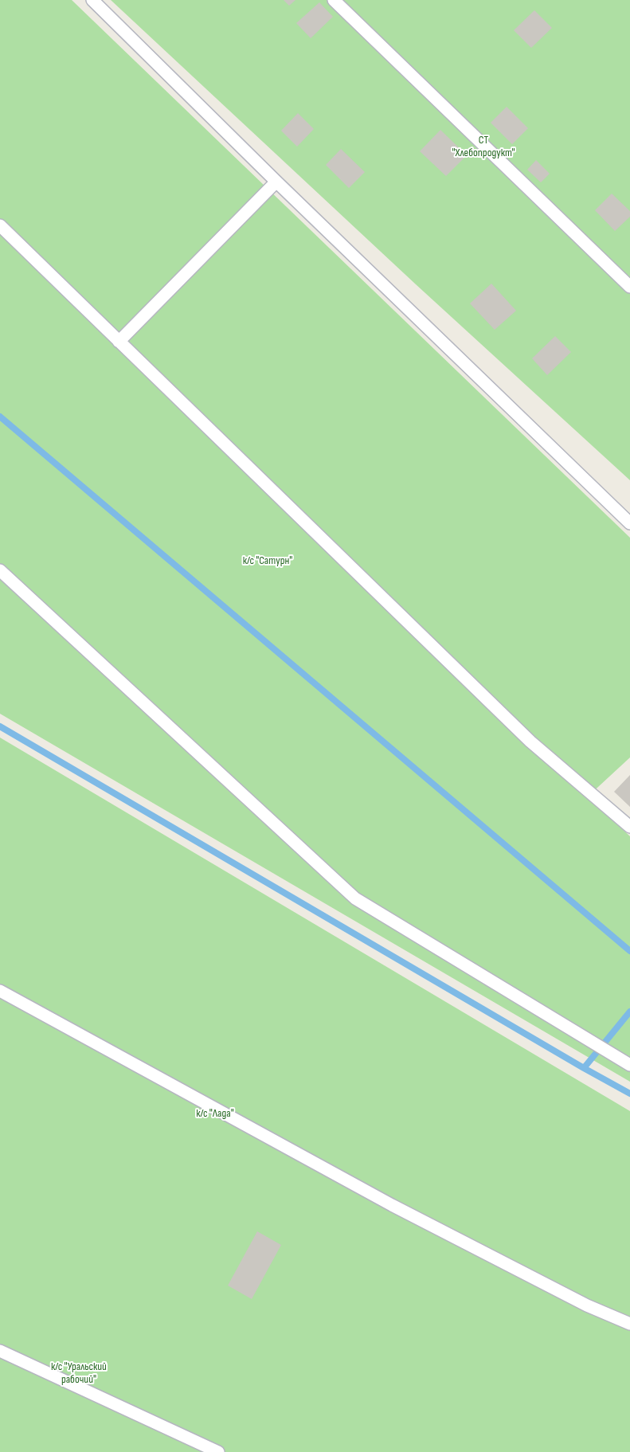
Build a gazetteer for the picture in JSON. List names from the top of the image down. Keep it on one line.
{"parks":["СТ \"Хлебопродукт\"","к/с \"Сатурн\"","к/с \"Лада\"","к/с \"Уральский рабочий\""]}
